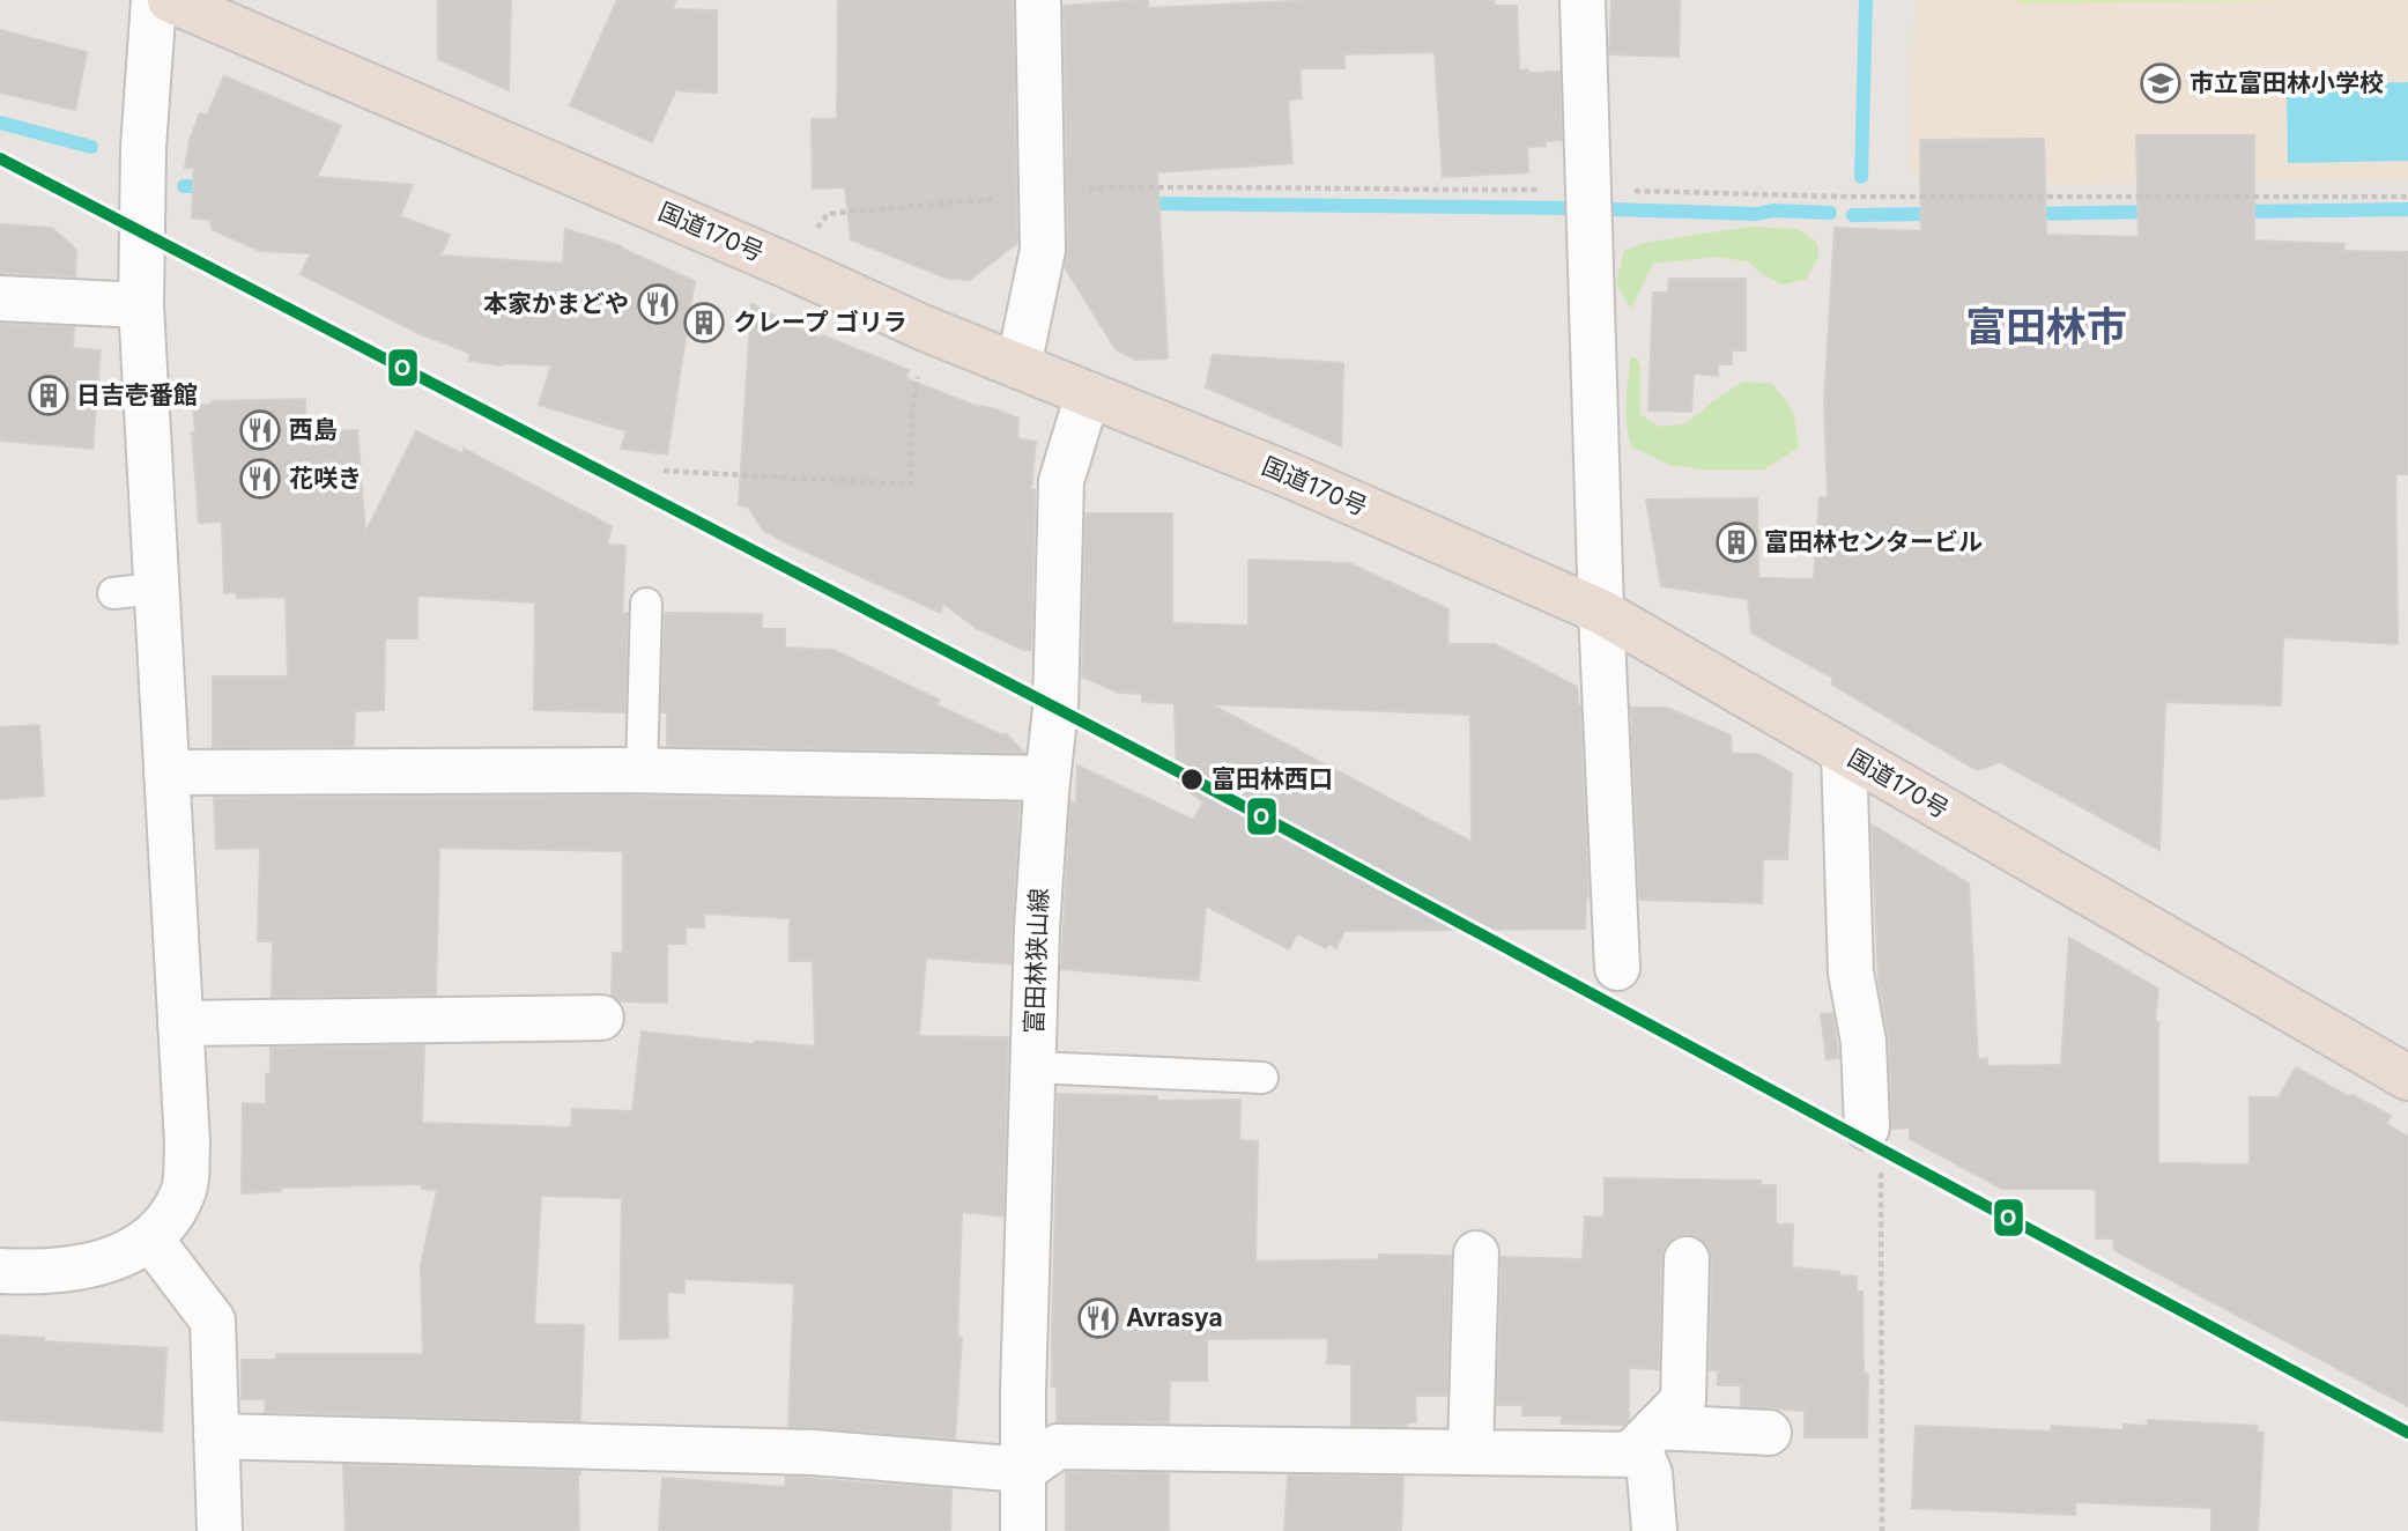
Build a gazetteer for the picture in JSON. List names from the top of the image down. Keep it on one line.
{"streets":{"highway":["国道170号"],"street":["富田林狭山線"]},"crossings":[["国道170号","富田林狭山線"]],"districts":["富田林市"],"places":{"school or university":["市立富田林小学校"],"restaurant":["本家かまどや","西島","花咲き","Avrasya"],"building":["クレープ ゴリラ","日吉壱番館","富田林センタービル"],"other":["富田林西口"]},"lines":["transit line O"]}
